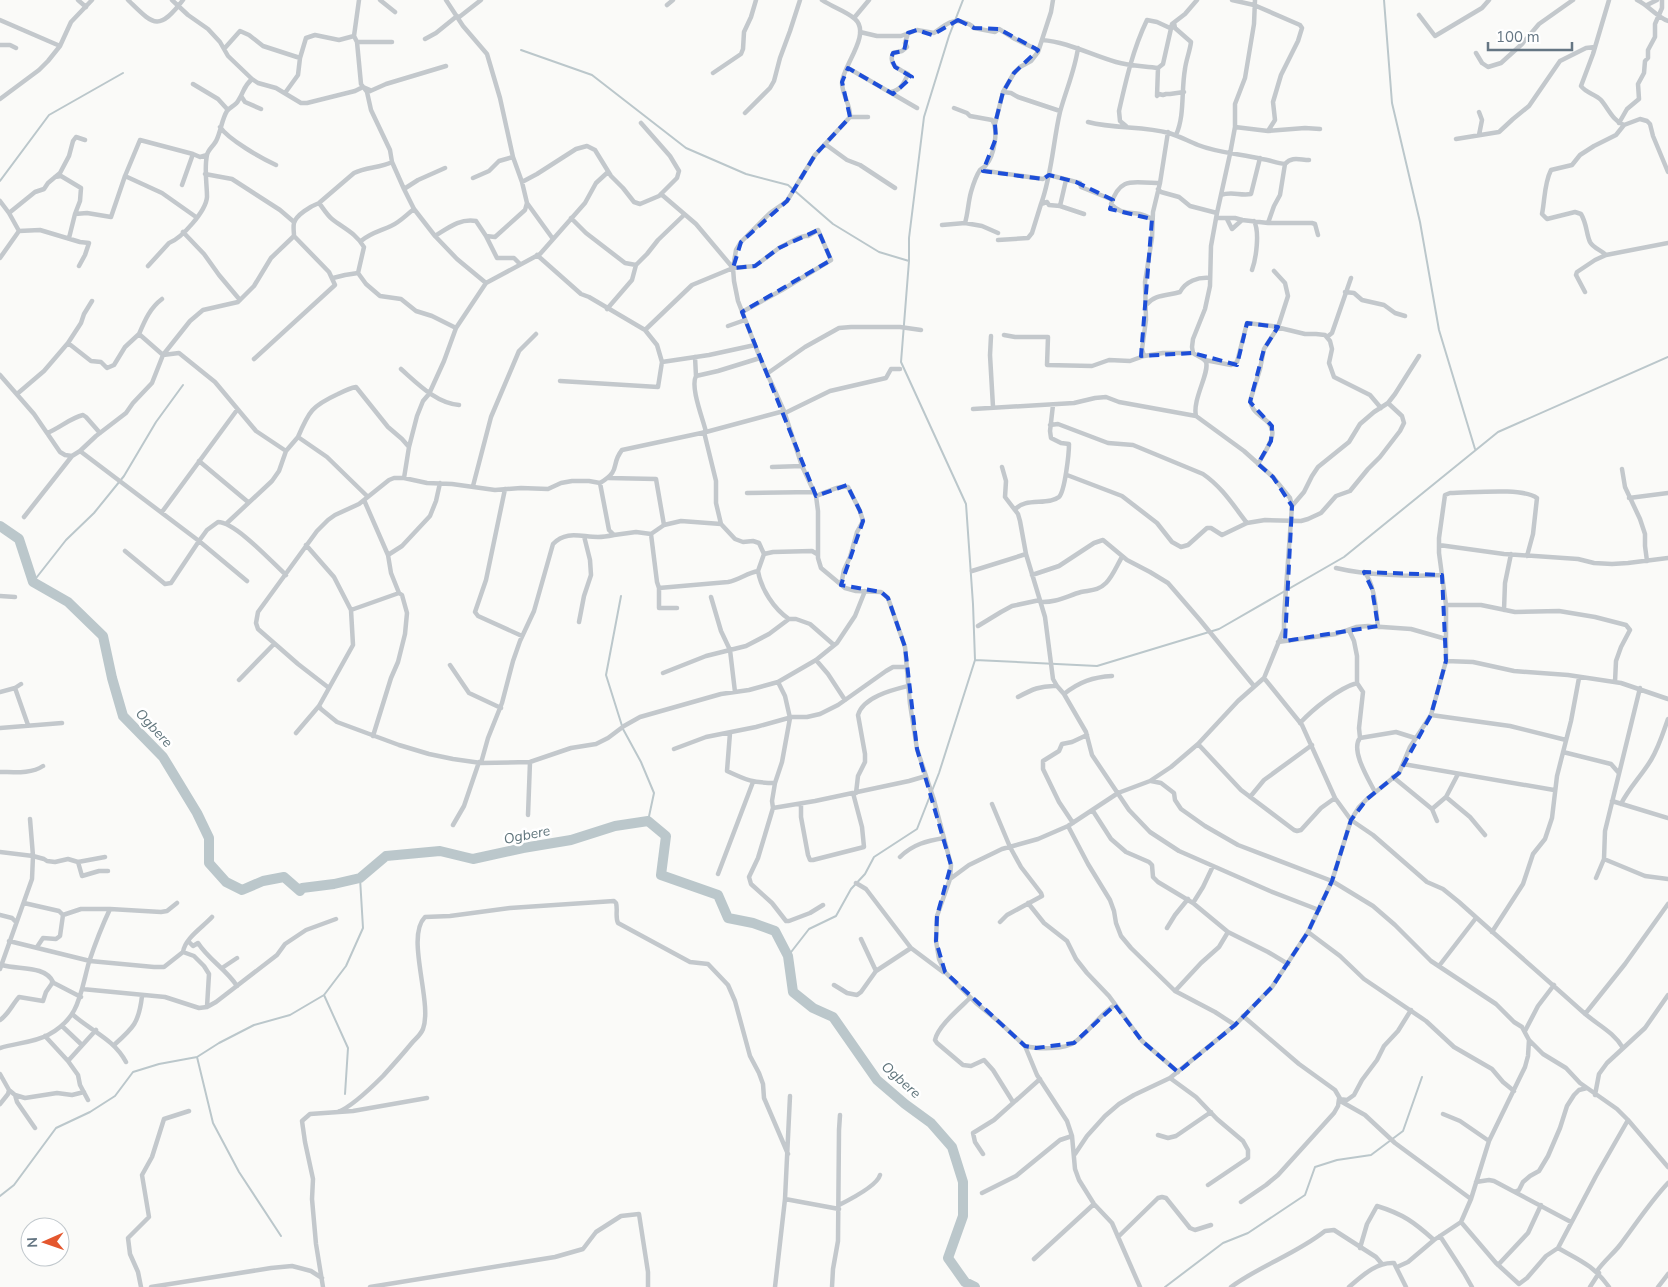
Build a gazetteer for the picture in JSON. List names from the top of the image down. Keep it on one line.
{"water":["Ogbere"],"scale_bar":"100 m","north":"left"}
